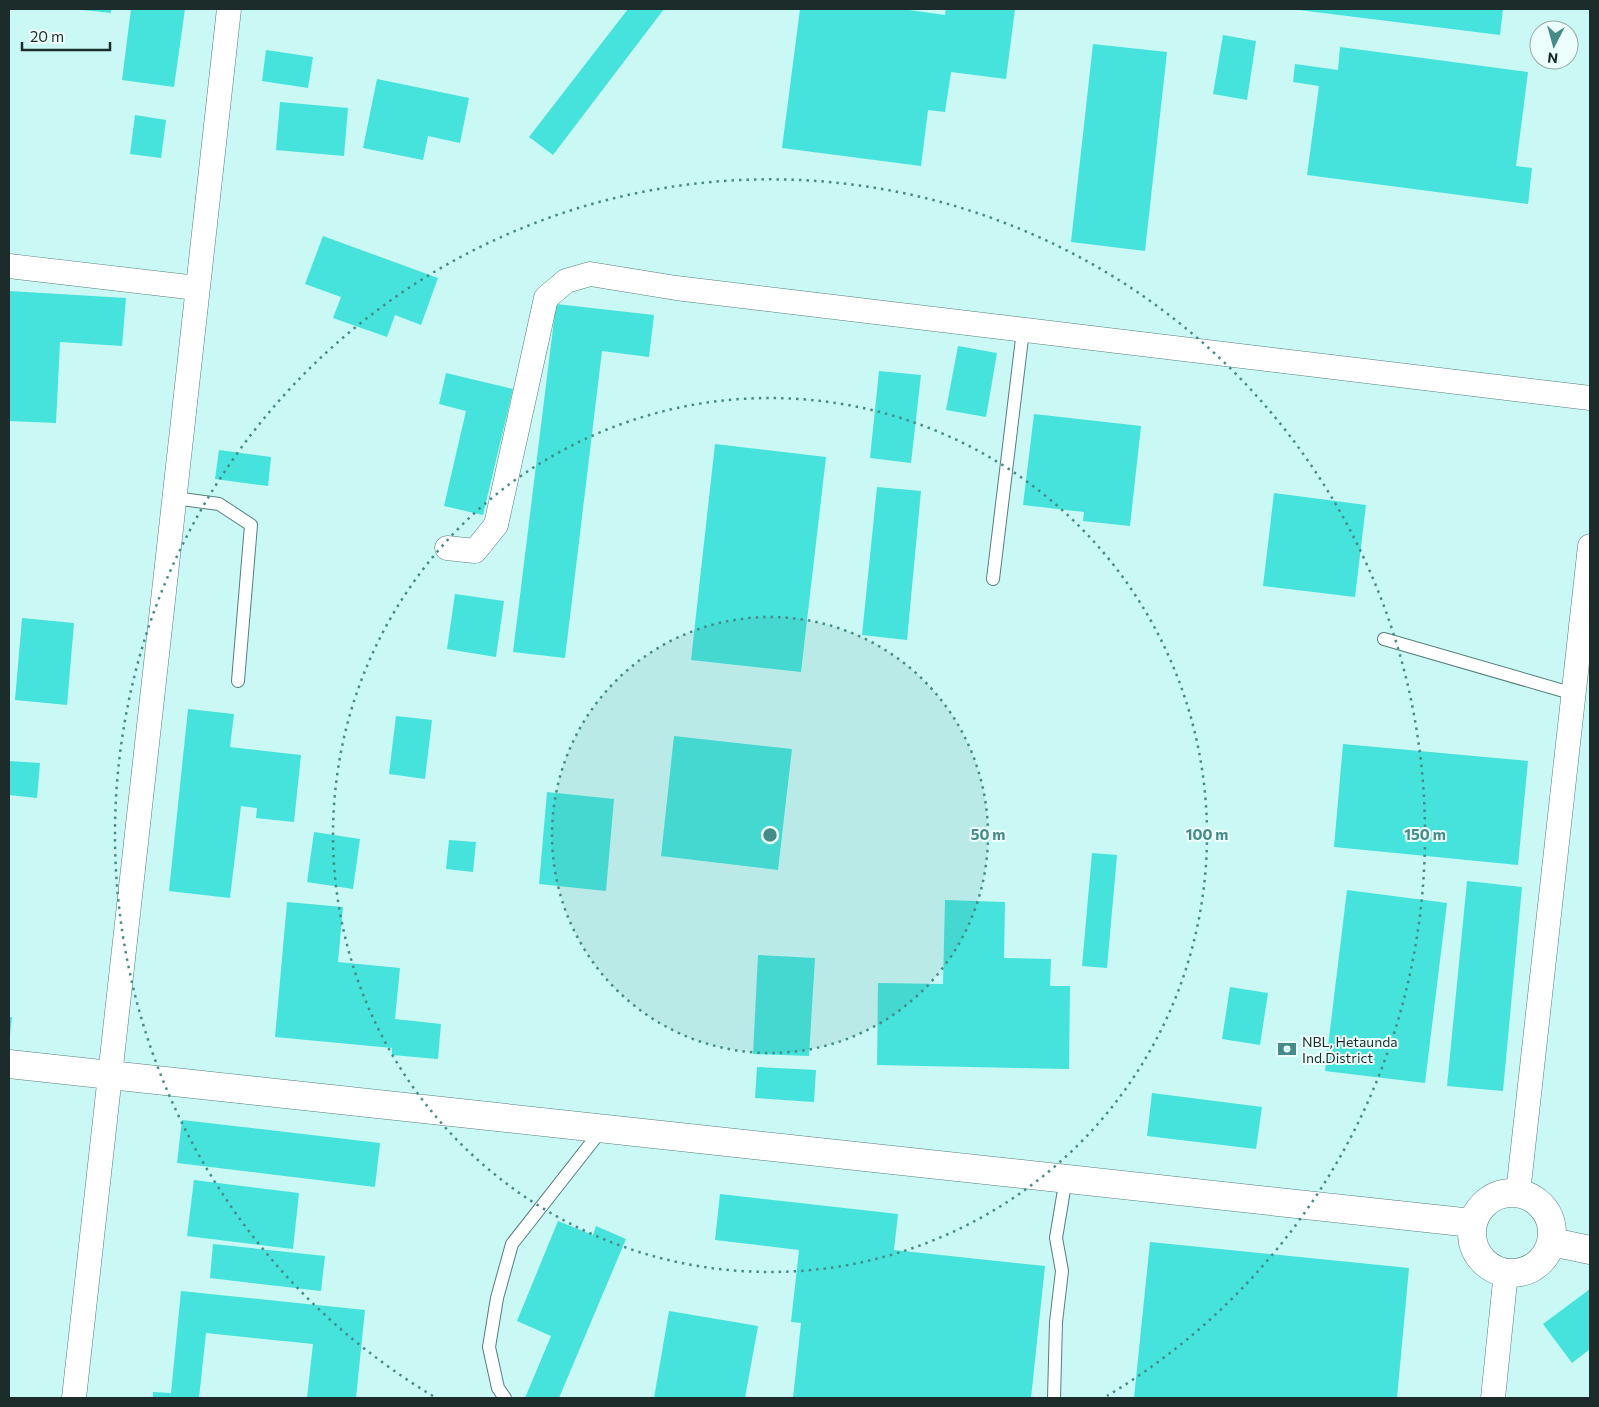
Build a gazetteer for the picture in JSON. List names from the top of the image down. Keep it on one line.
{"places":{"bank":["NBL, Hetaunda Ind.District"]},"scale_bar":"20 m","north":"bottom","rings":["50 m","100 m","150 m"]}
